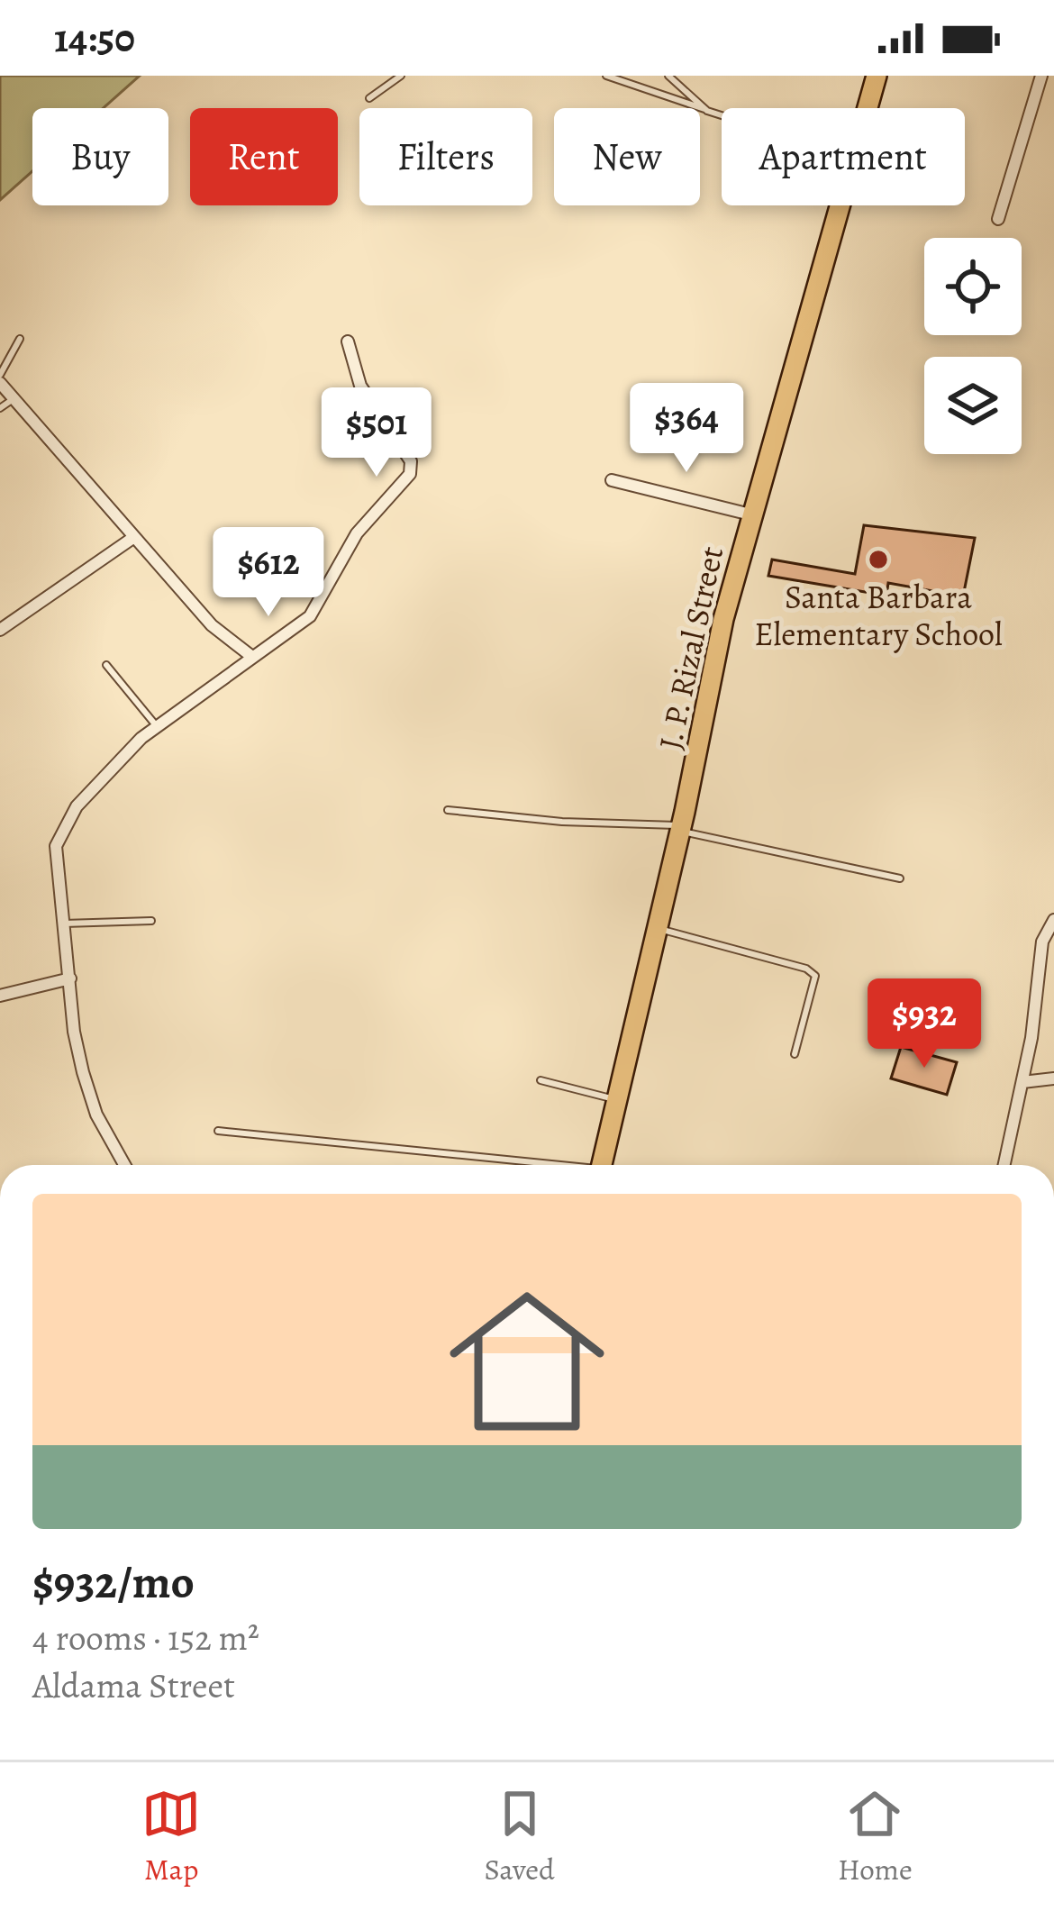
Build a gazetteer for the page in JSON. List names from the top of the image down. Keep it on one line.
{"streets":{"main road":["J. P. Rizal Street"]},"places":["Santa Barbara Elementary School"],"page":{"status":"14:50","chip":["Buy","Rent","Filters","New","Apartment"],"price":["$364","$501","$612","$932"],"list":[{"name":"$932/mo","note":"4 rooms · 152 m² · Aldama Street"}],"tabs":["Map","Saved","Home"]}}
